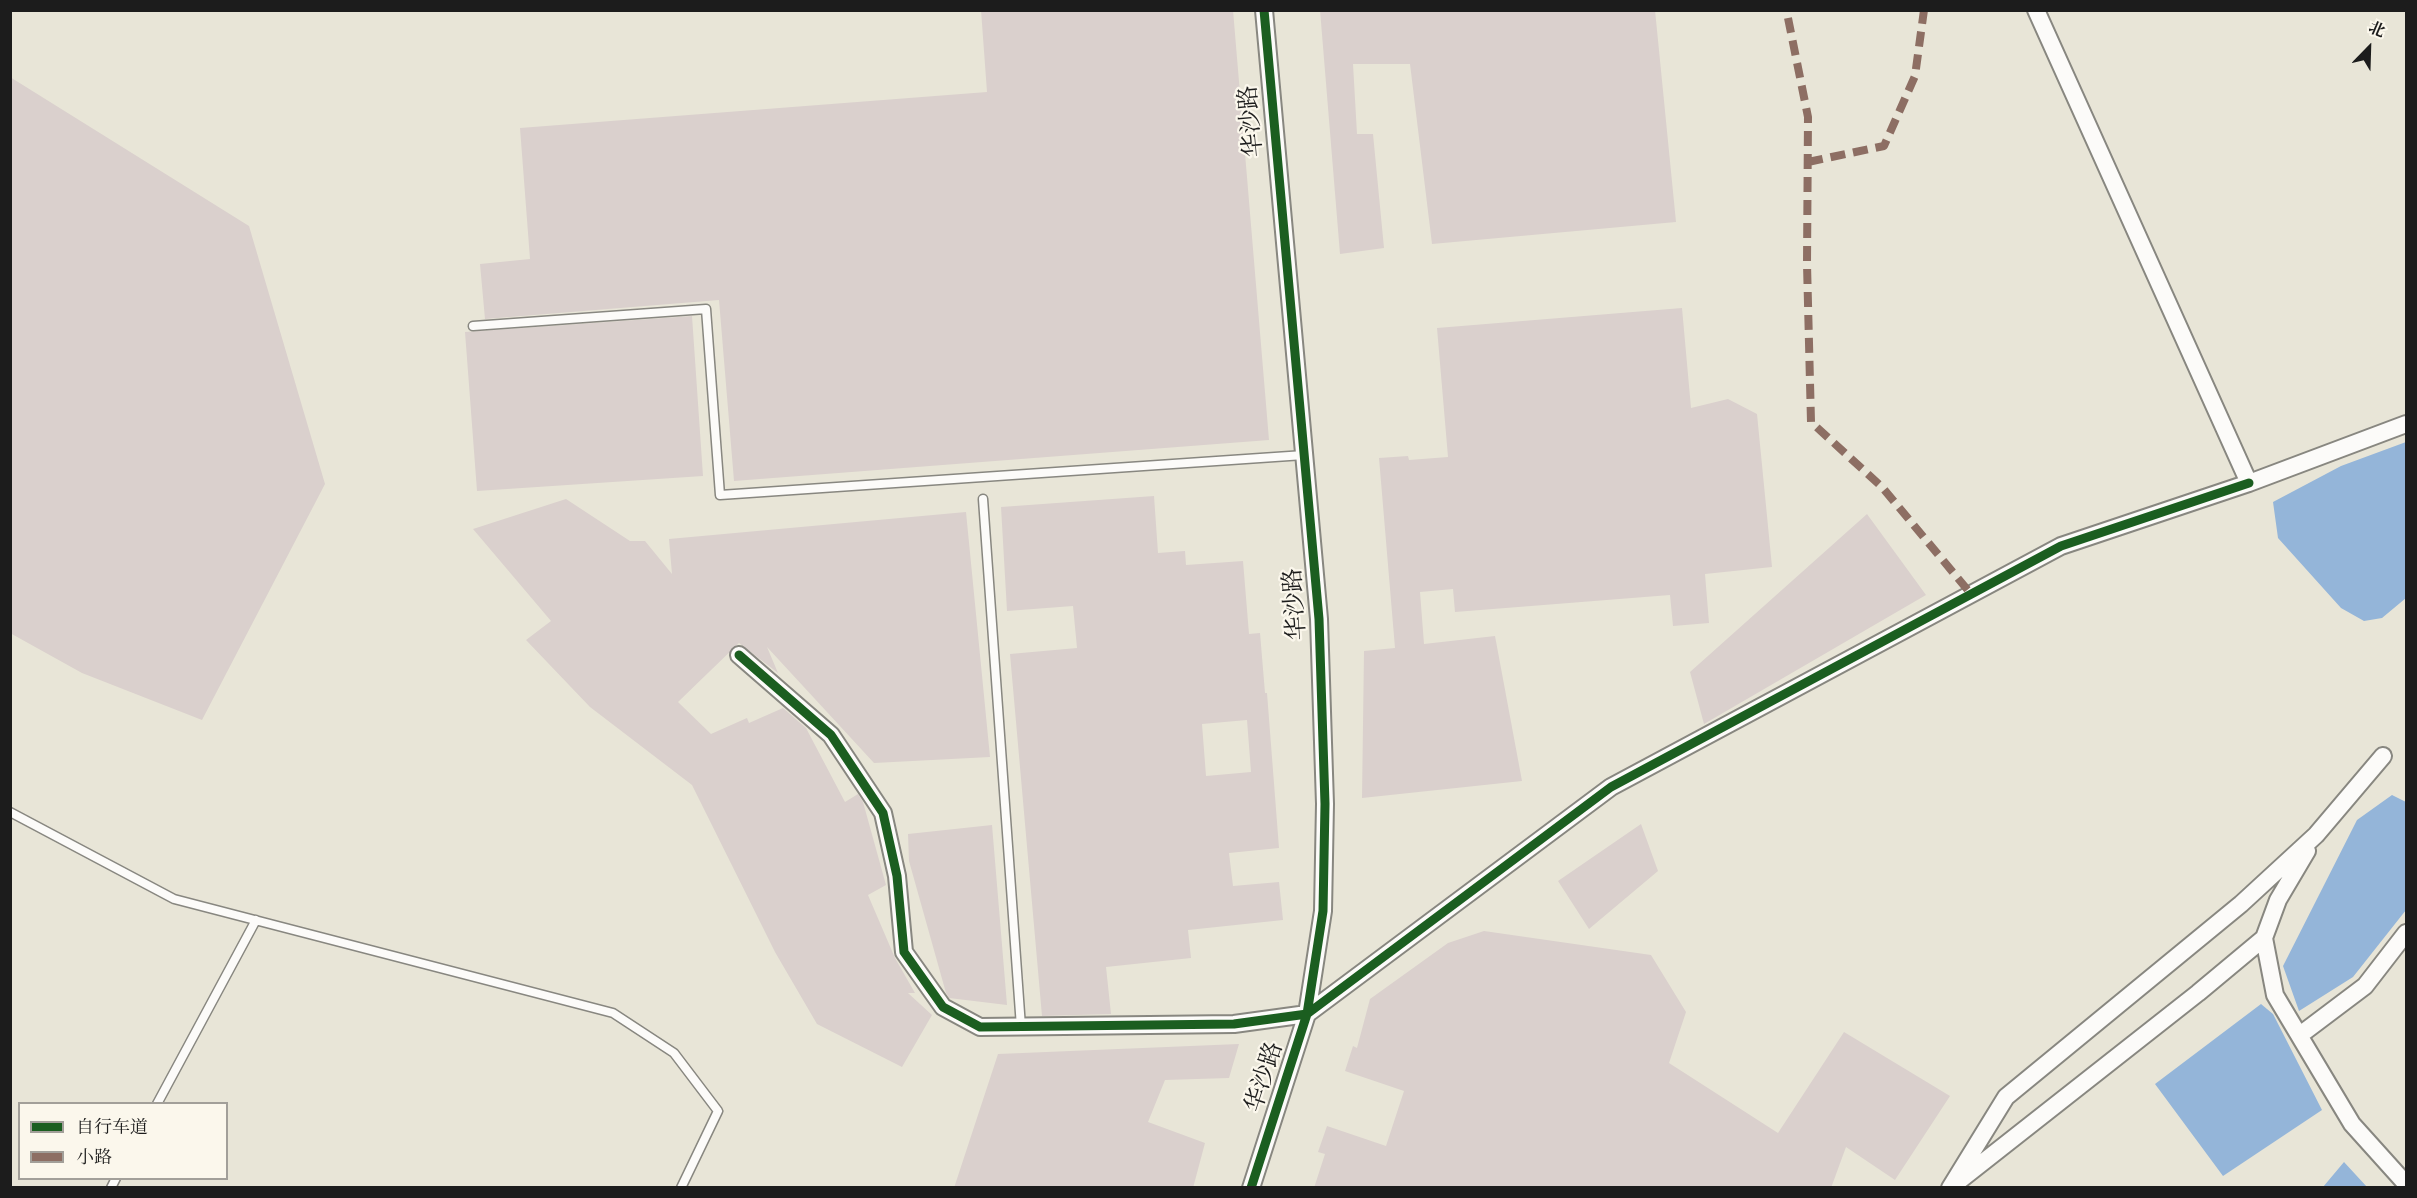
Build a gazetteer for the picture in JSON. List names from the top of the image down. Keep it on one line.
{"streets":{"street":["华沙路"]},"legend":["自行车道","小路"],"north":"top right"}
